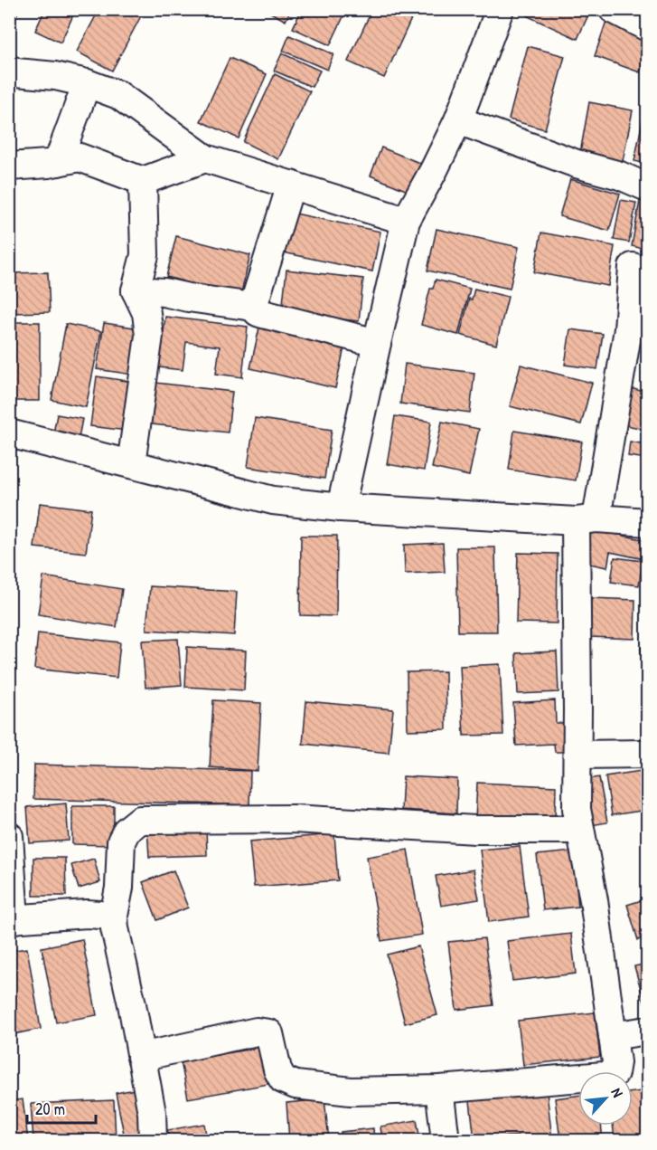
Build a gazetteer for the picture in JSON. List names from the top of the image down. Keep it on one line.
{"scale_bar":"20 m","north":"top right"}
